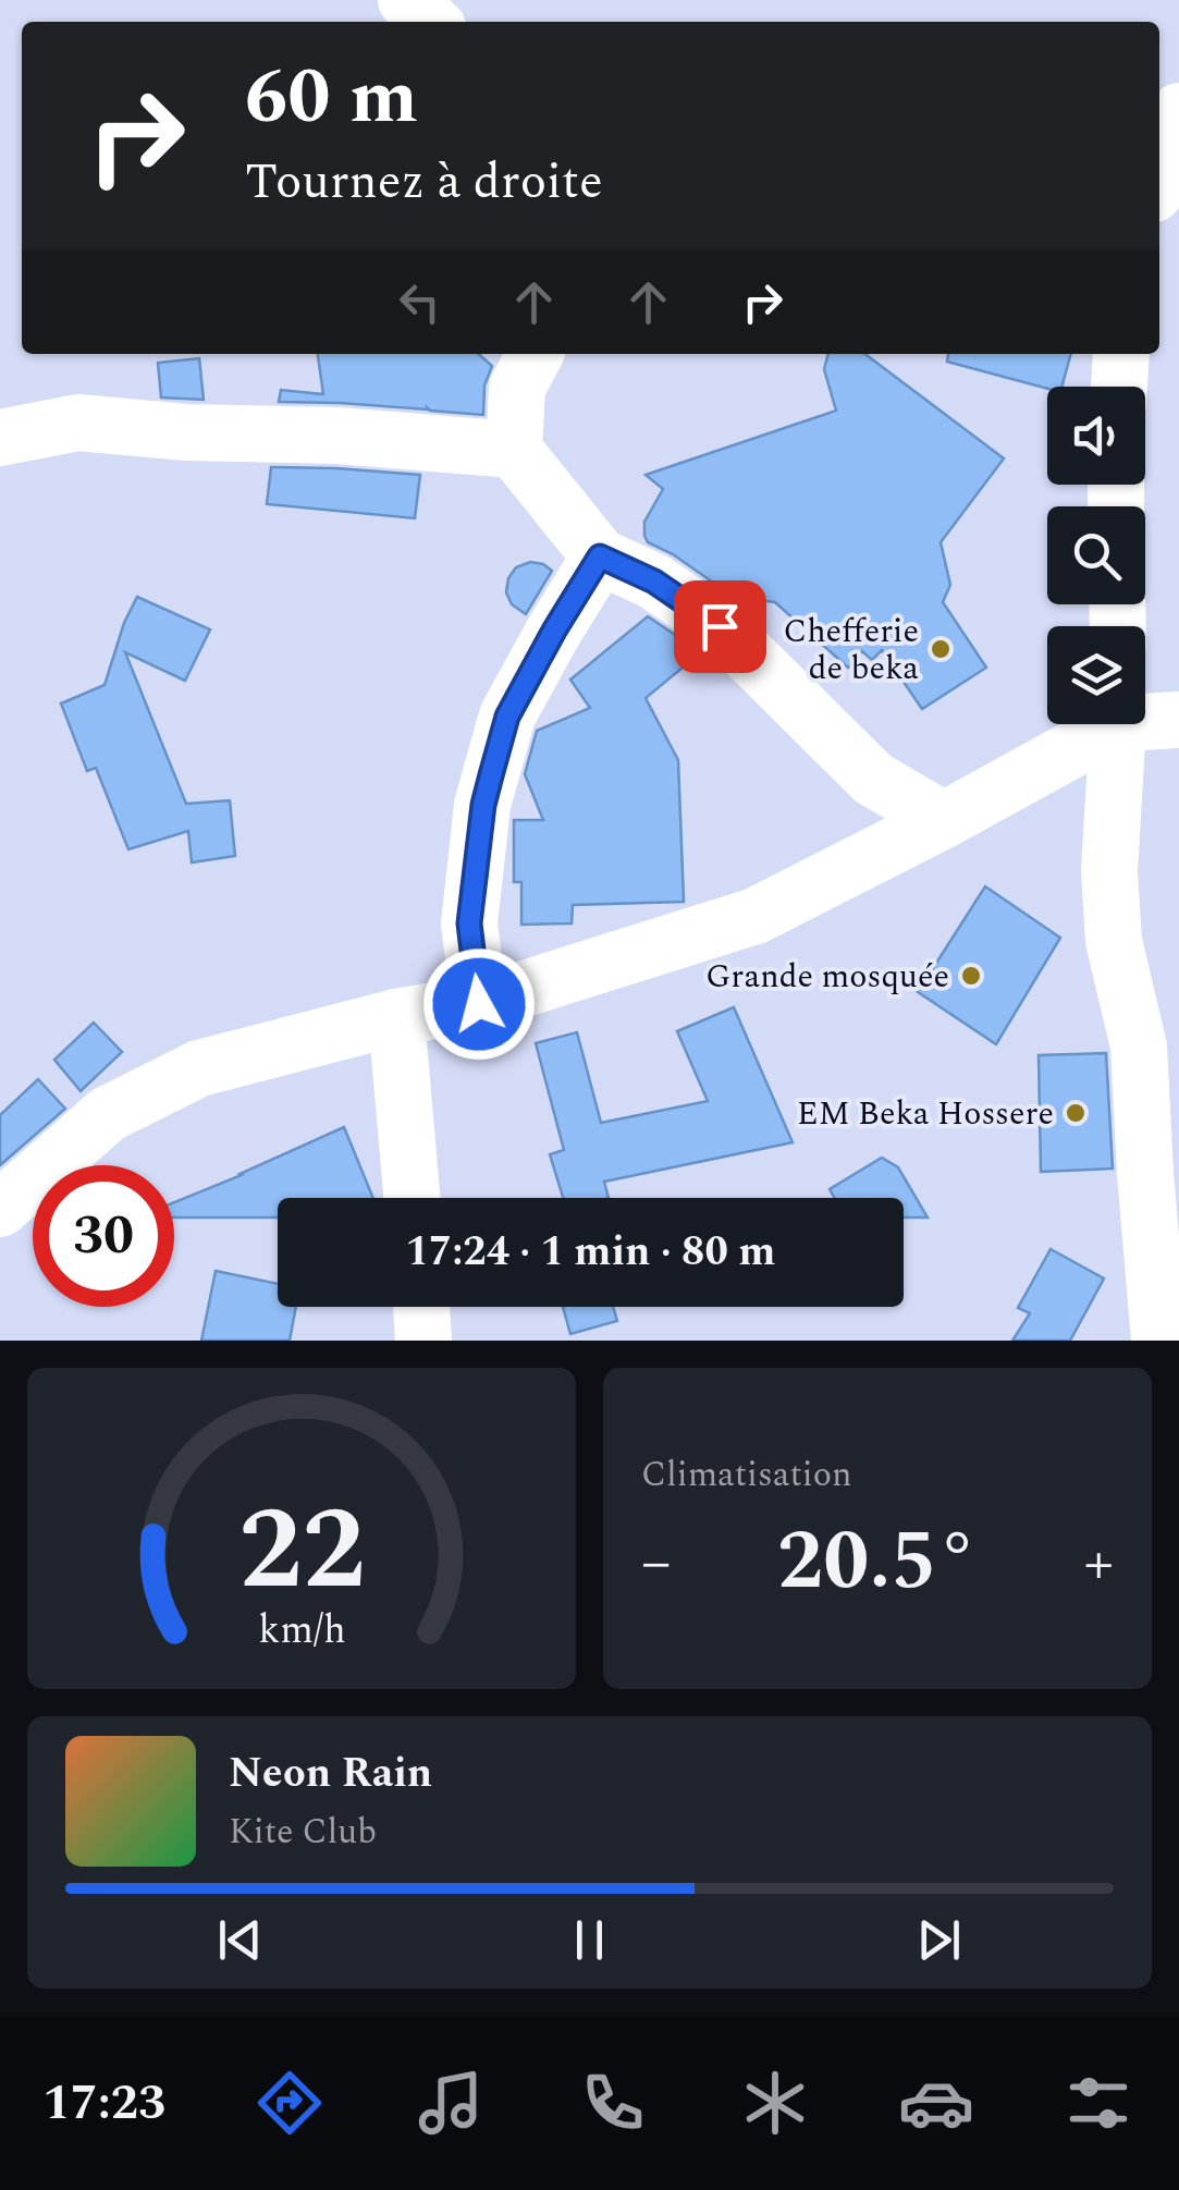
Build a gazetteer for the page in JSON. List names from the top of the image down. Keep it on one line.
{"places":["Chefferie de beka","Grande mosquée","EM Beka Hossere"],"page":{"turn":["60 m","Tournez à droite"],"limit":"30","trip":"17:24 · 1 min · 80 m","tile":"Climatisation","heat":["−","20.5°","+"],"song":["Neon Rain","Kite Club"],"tabs":"17:23","gauge":["22","km/h"]}}
